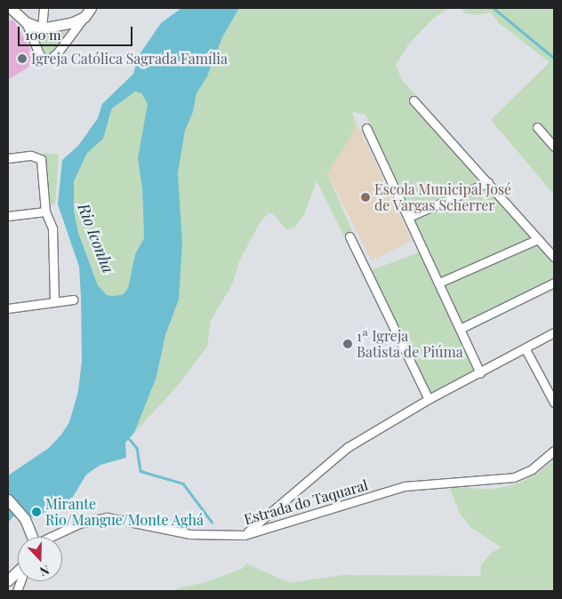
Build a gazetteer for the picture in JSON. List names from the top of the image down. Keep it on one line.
{"streets":{"street":["Estrada do Taquaral"]},"water":["Rio Iconha"],"places":["Igreja Católica Sagrada Família","Escola Municipal José de Vargas Scherrer","1ª Igreja Batista de Piúma","Mirante Rio/Mangue/Monte Aghá"],"scale_bar":"100 m","north":"bottom"}
